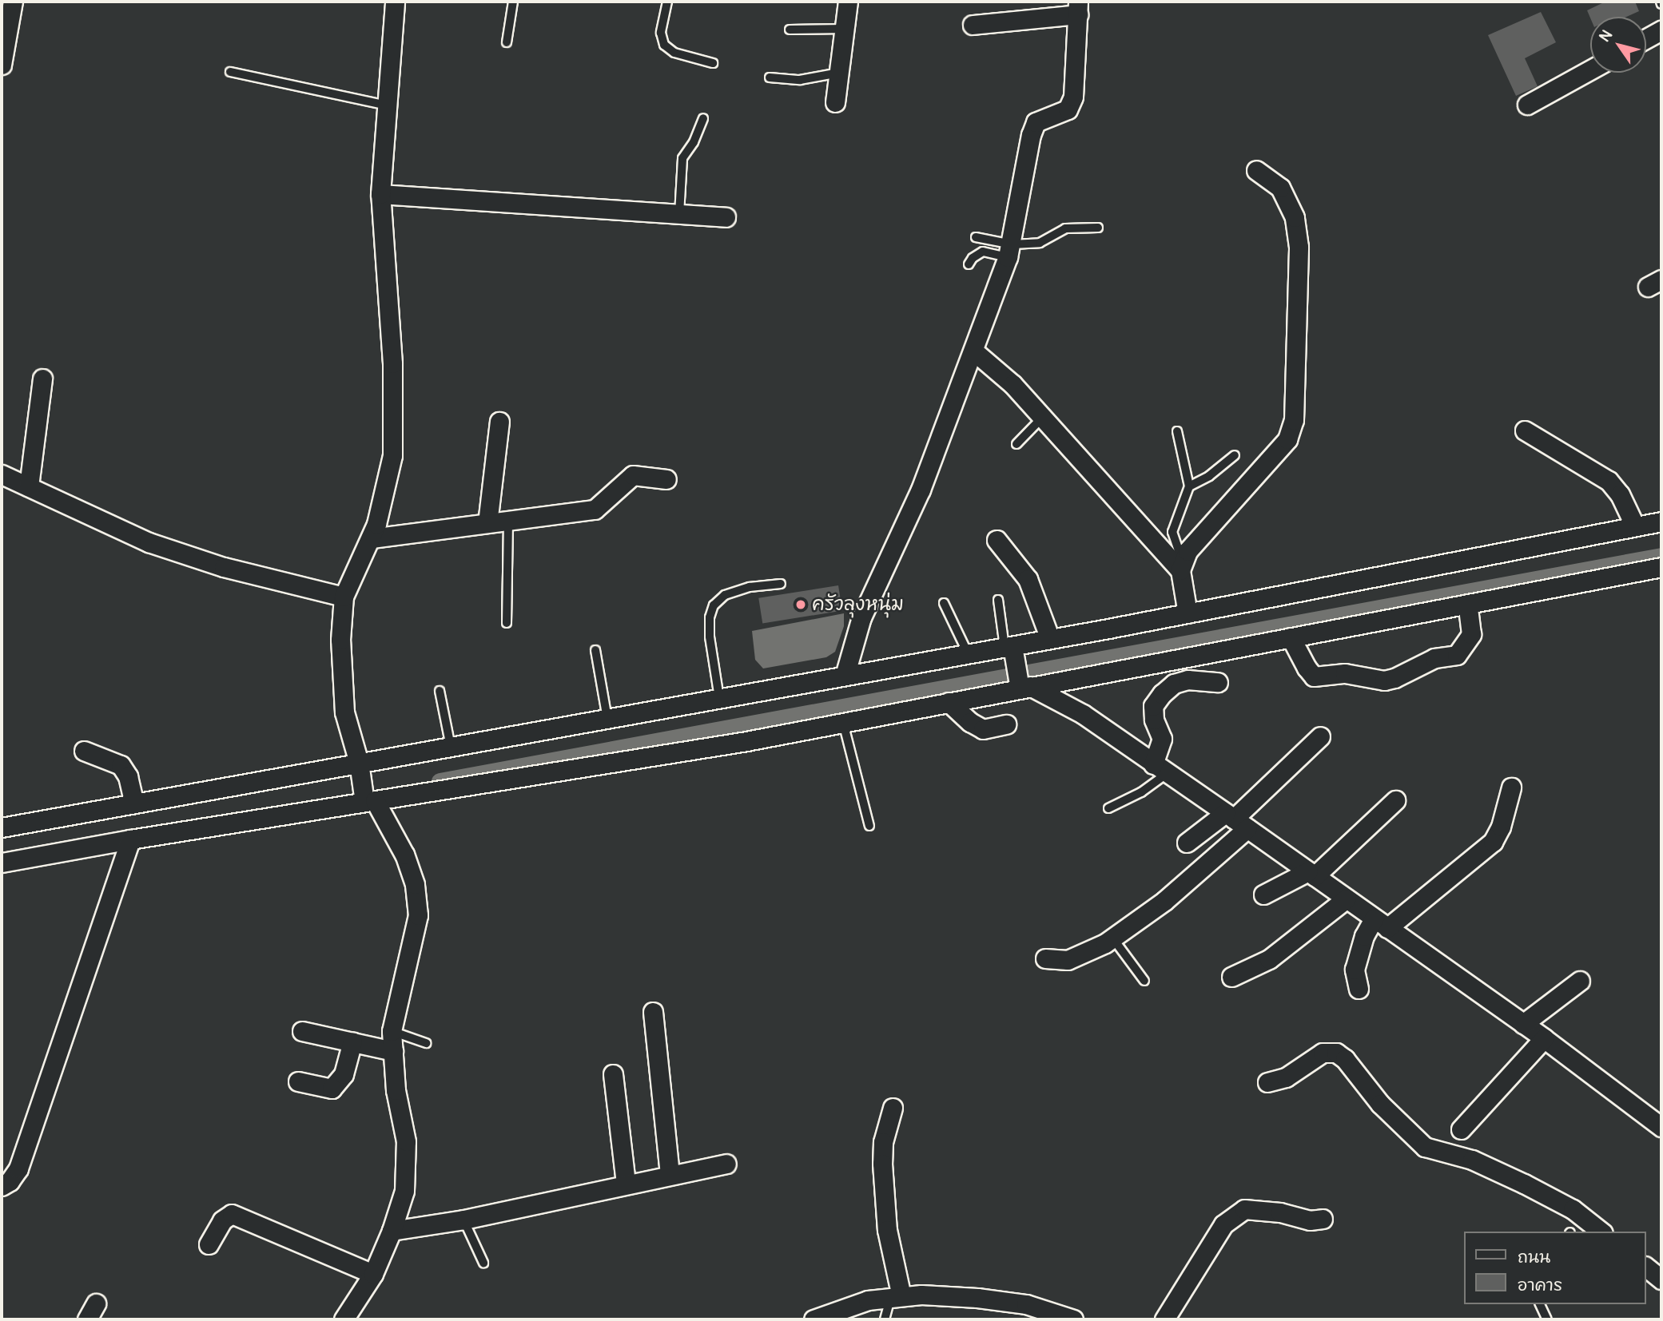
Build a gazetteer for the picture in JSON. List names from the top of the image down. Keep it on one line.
{"places":["ครัวลุงหนุ่ม"],"legend":["ถนน","อาคาร"],"north":"top left"}
